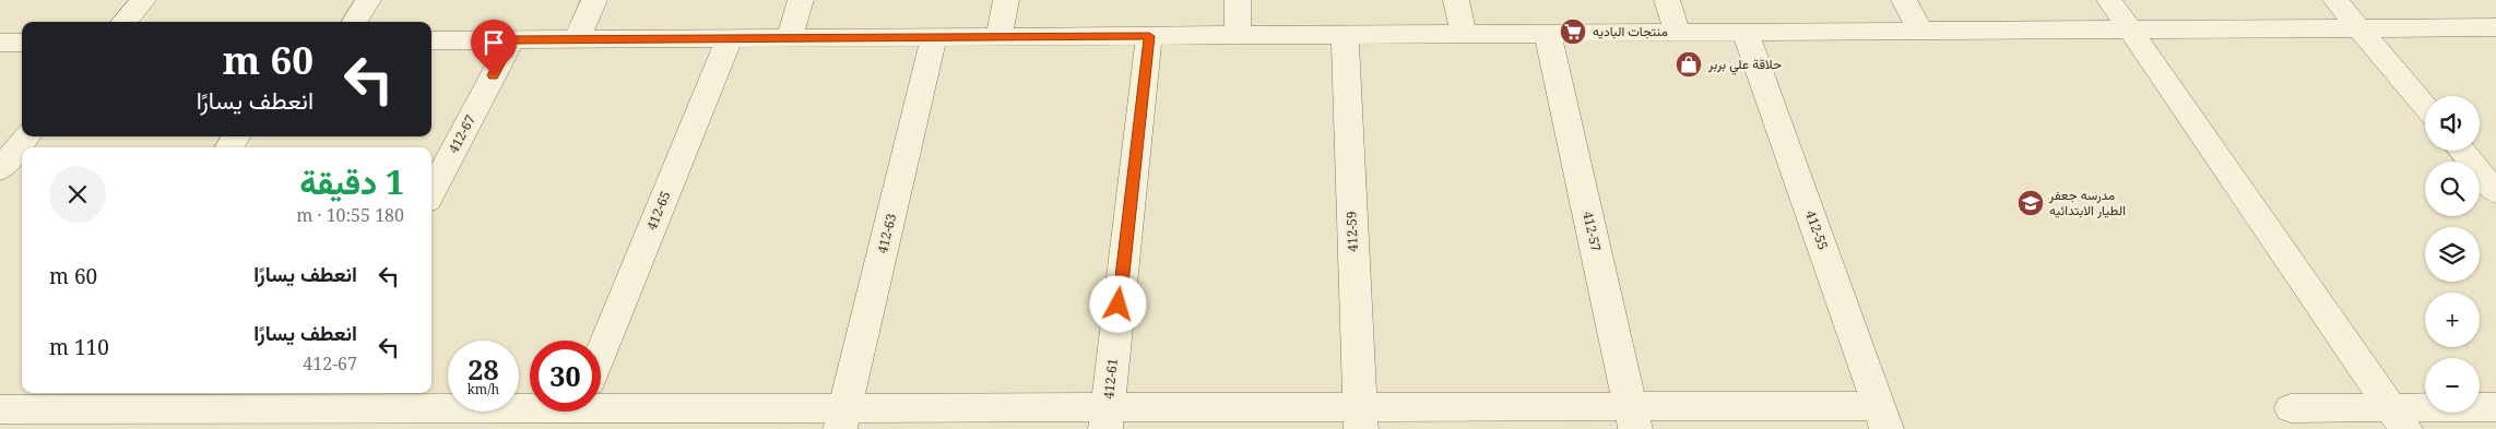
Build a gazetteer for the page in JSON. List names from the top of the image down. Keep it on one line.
{"streets":{"street":["412-67","412-65","412-55","412-59","412-57","412-63","412-61"]},"places":{"supermarket":["منتجات الباديه"],"shop":["حلاقة علي بربر"],"school or university":["مدرسه جعفر الطيار الابتدائيه"]},"page":{"turn":["60 m","انعطف يسارًا"],"map_buttons":["+","−"],"heading":["1 دقيقة","180 m · 10:55"],"list":[{"name":"انعطف يسارًا","value":"60 m"},{"name":"انعطف يسارًا","note":"412-67","value":"110 m"}],"speed":"28 km/h","limit":"30"}}
